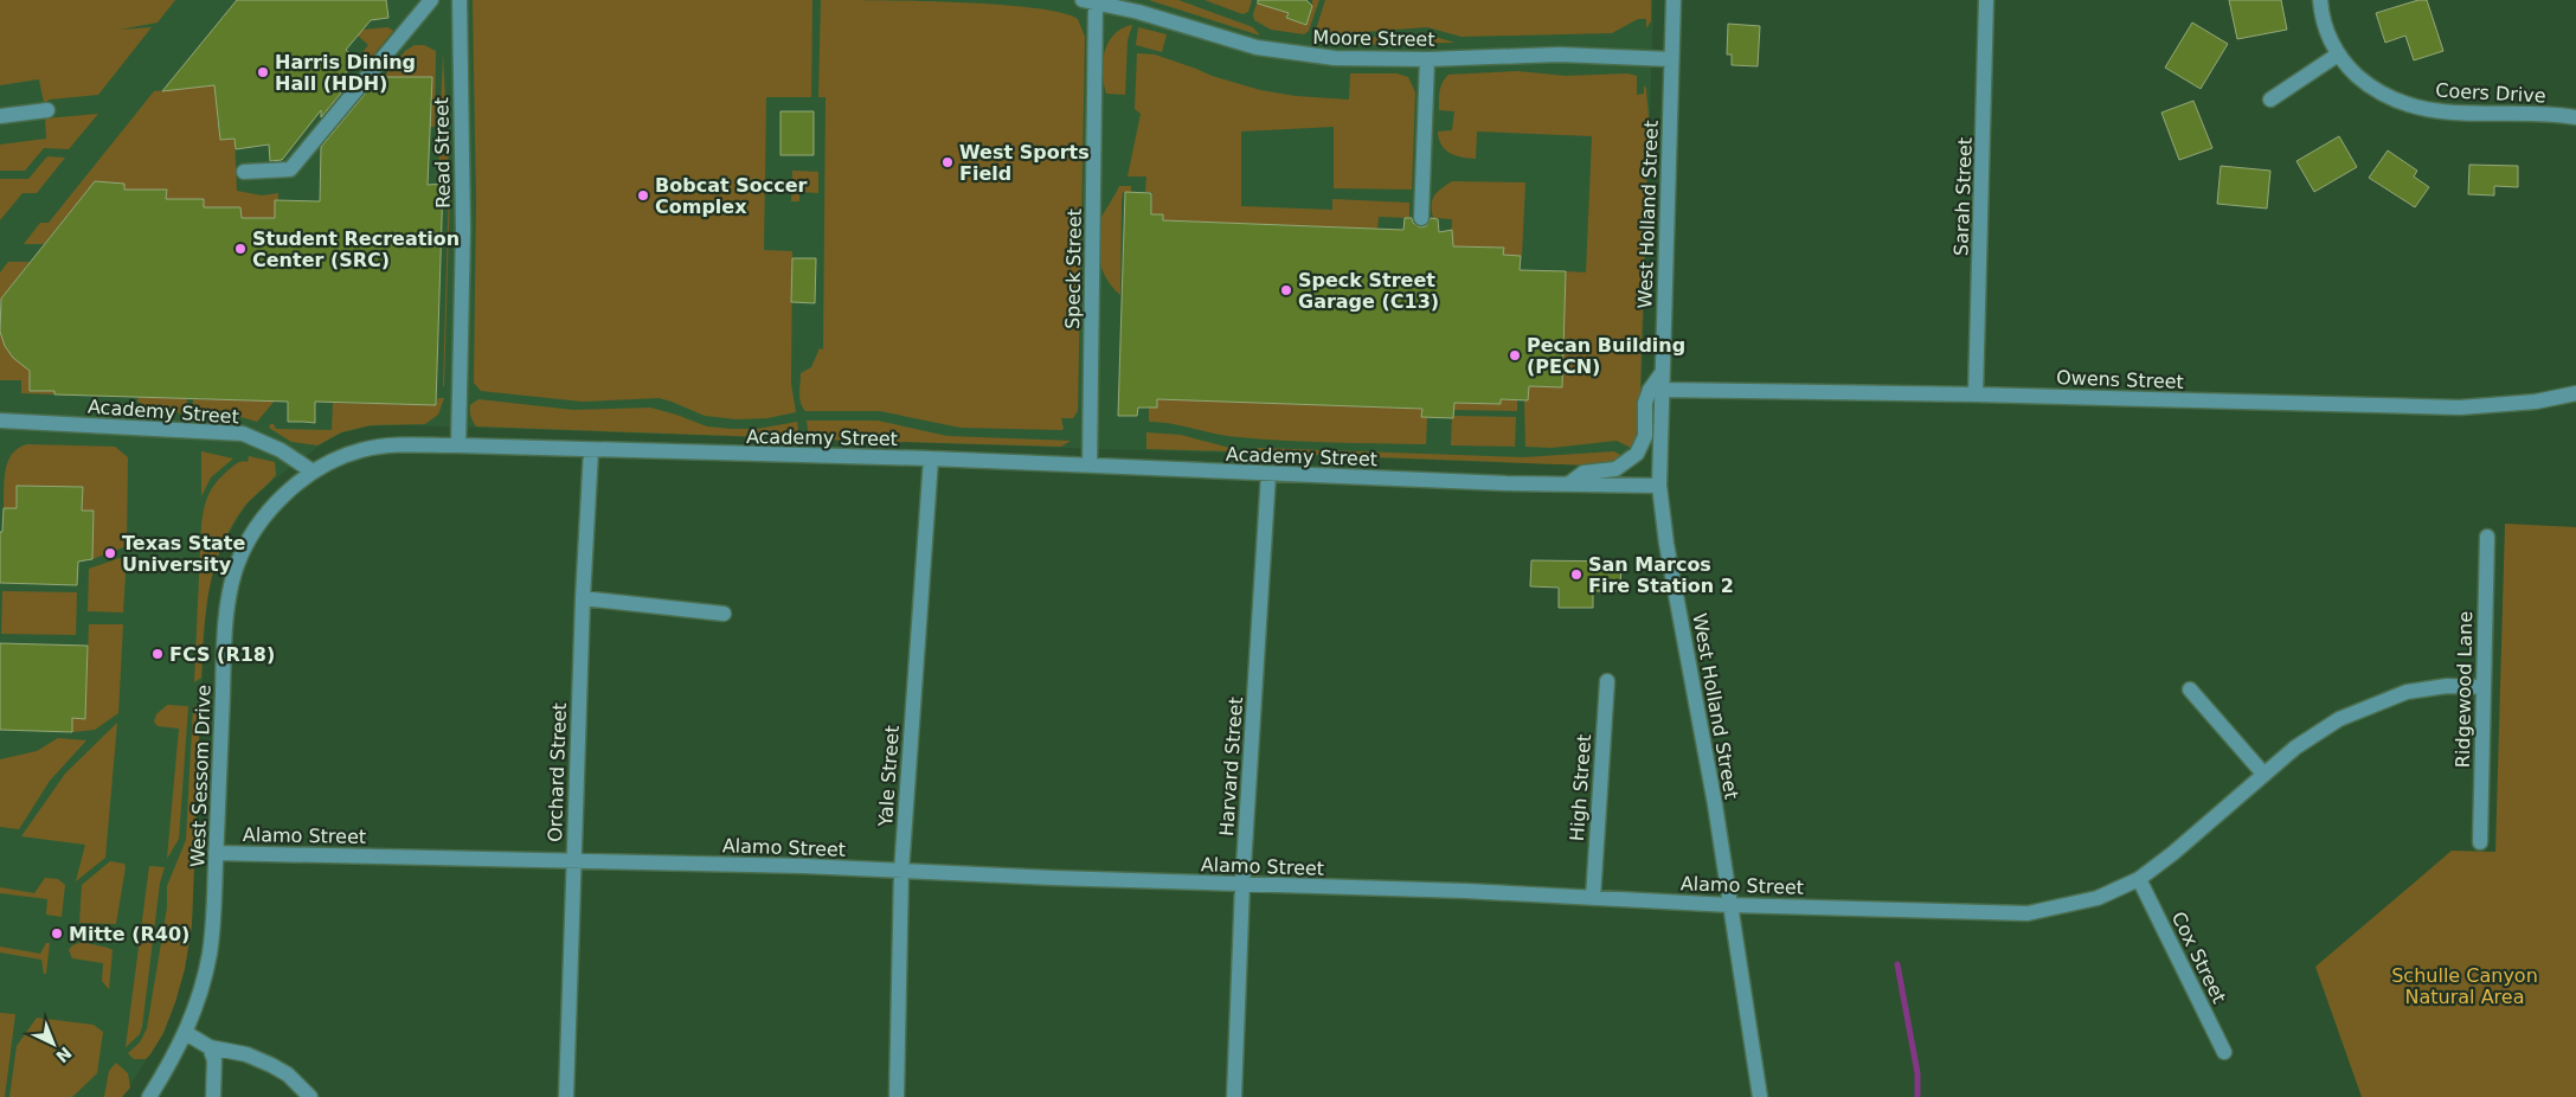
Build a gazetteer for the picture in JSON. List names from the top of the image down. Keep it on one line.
{"streets":{"street":["Moore Street","Coers Drive","Read Street","Sarah Street","West Holland Street","Speck Street","Owens Street","Academy Street","Ridgewood Lane","Harvard Street","Orchard Street","West Sessom Drive","Yale Street","High Street","Alamo Street","Cox Street"]},"crossings":[["Moore Street","West Holland Street"],["Moore Street","Speck Street"],["Read Street","Academy Street"],["Sarah Street","Owens Street"],["West Holland Street","Owens Street"],["West Holland Street","Academy Street"],["West Holland Street","Alamo Street"],["Speck Street","Academy Street"],["Academy Street","Harvard Street"],["Academy Street","Orchard Street"],["Academy Street","West Sessom Drive"],["Academy Street","Yale Street"],["Ridgewood Lane","Alamo Street"],["Harvard Street","Alamo Street"],["Orchard Street","Alamo Street"],["West Sessom Drive","Alamo Street"],["Yale Street","Alamo Street"],["High Street","Alamo Street"],["Alamo Street","Cox Street"]],"parks":["Schulle Canyon Natural Area"],"places":["Harris Dining Hall (HDH)","West Sports Field","Bobcat Soccer Complex","Student Recreation Center (SRC)","Speck Street Garage (C13)","Pecan Building (PECN)","Texas State University","San Marcos Fire Station 2","FCS (R18)","Mitte (R40)"],"north":"bottom right"}
